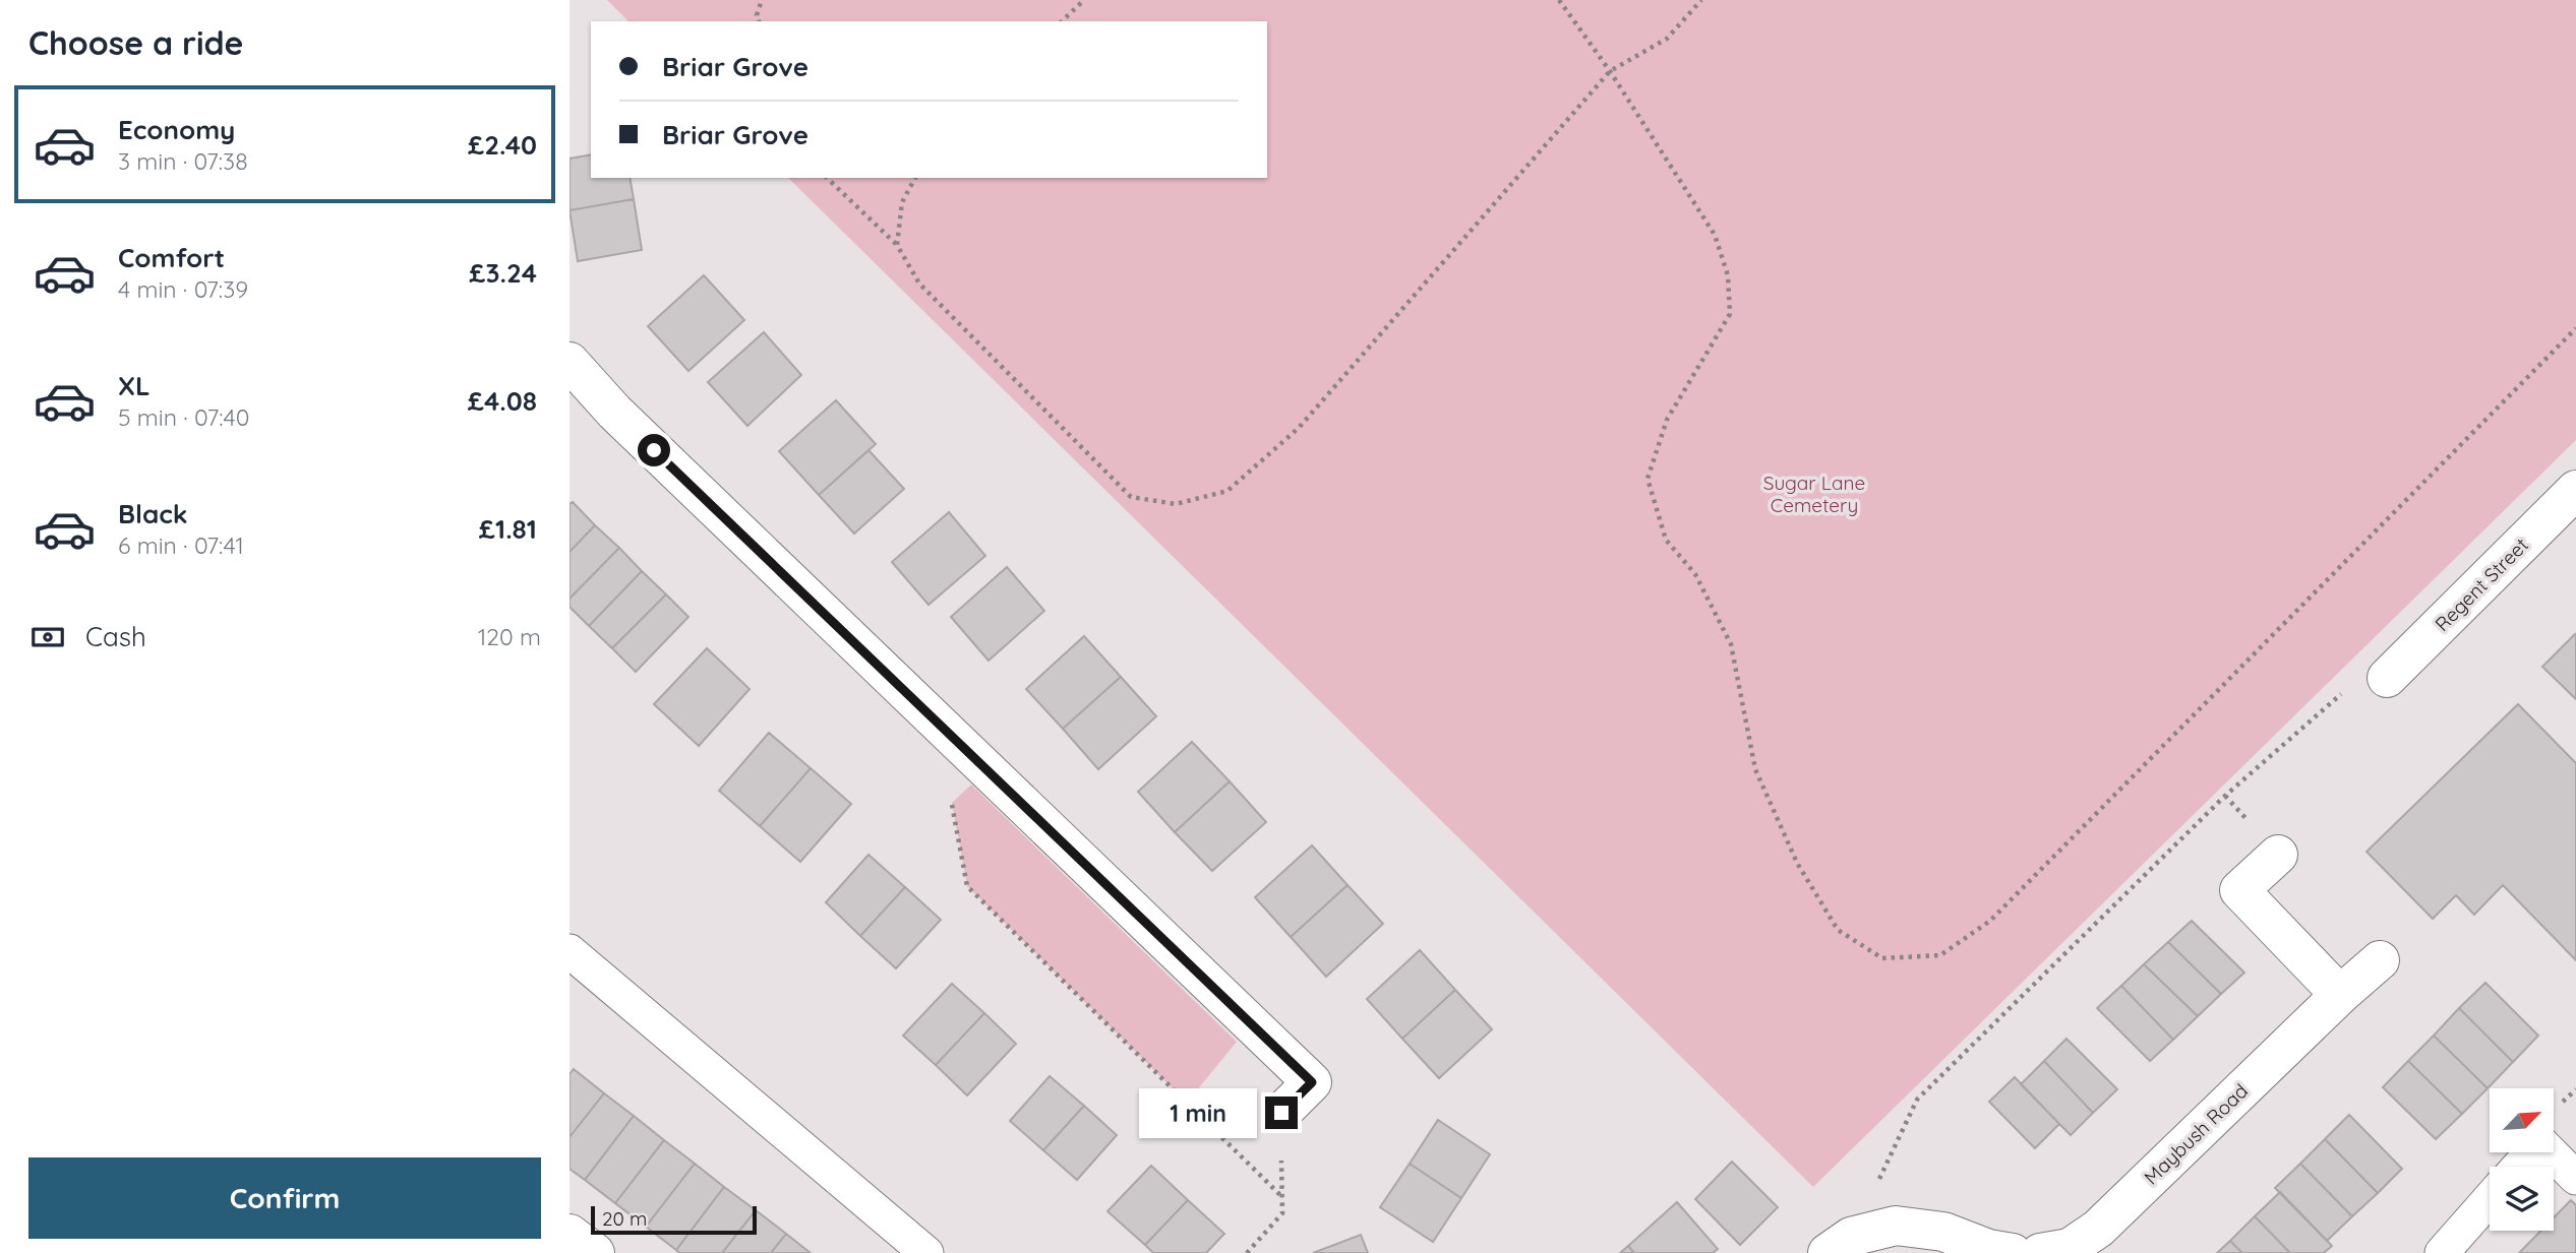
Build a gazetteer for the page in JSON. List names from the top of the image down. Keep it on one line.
{"streets":{"street":["Regent Street","Maybush Road"]},"parks":["Sugar Lane Cemetery"],"scale_bar":"20 m","north":"top right","page":{"heading":"Choose a ride","banner":["Briar Grove","Briar Grove"],"list":[{"name":"Economy","note":"3 min · 07:38","value":"£2.40"},{"name":"Comfort","note":"4 min · 07:39","value":"£3.24"},{"name":"XL","note":"5 min · 07:40","value":"£4.08"},{"name":"Black","note":"6 min · 07:41","value":"£1.81"}],"pay":["Cash","120 m"],"bubble":"1 min","buttons":"Confirm","scale":"20 m"}}
